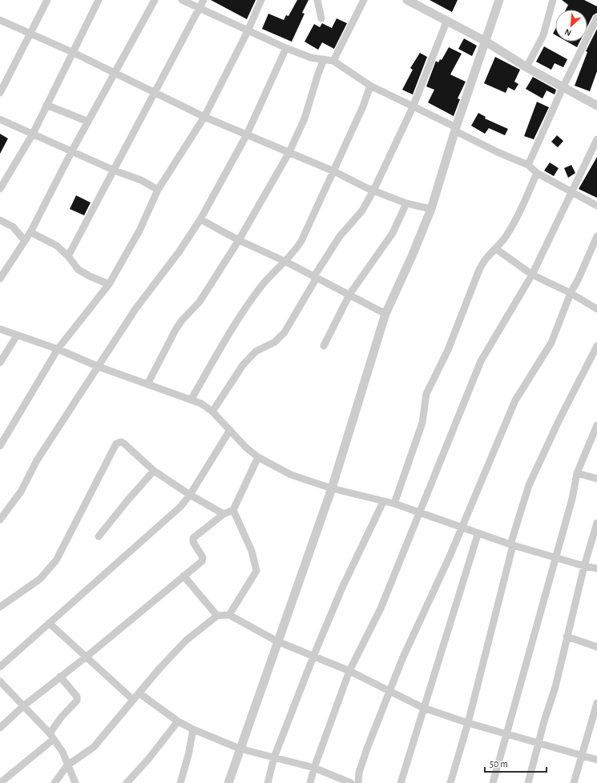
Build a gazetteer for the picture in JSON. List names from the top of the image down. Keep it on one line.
{"scale_bar":"50 m","north":"bottom left"}
